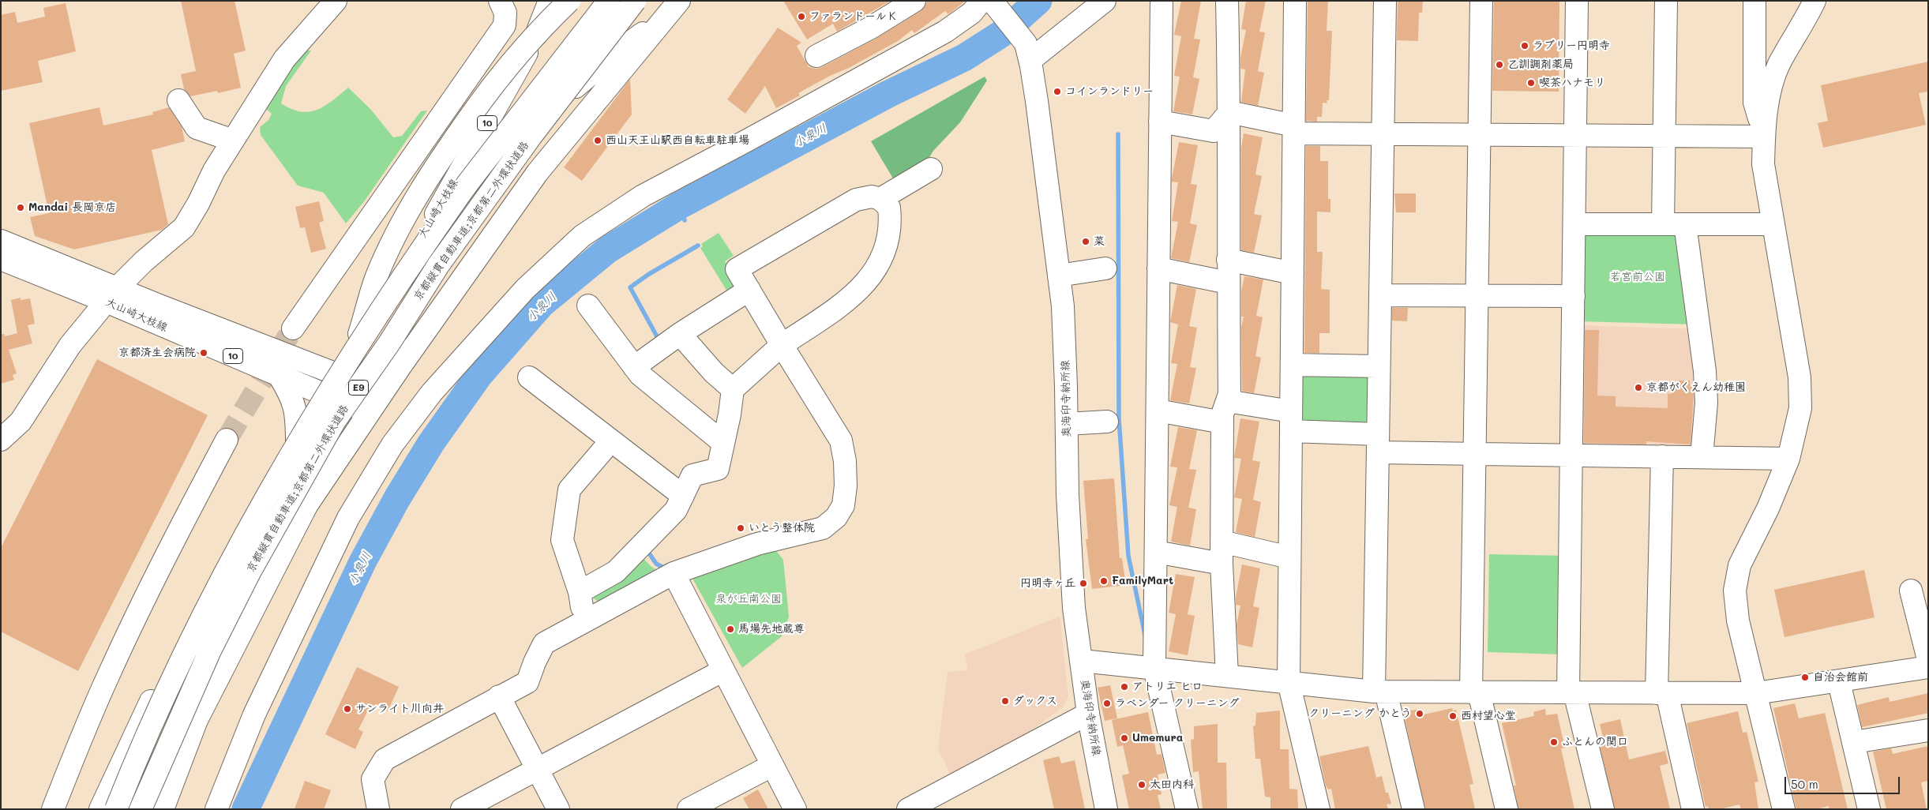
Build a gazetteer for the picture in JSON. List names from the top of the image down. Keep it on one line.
{"streets":{"main road":["10","大山崎大枝線","京都縦貫自動車道;京都第二外環状道路","E9","奥海印寺納所線"]},"water":["小泉川"],"parks":["若宮前公園","泉が丘南公園"],"places":["ファランドールＫ","ラブリー円明寺","乙訓調剤薬局","喫茶ハナモリ","コインランドリー","西山天王山駅西自転車駐車場","Mandai 長岡京店","菜","京都済生会病院","京都がくえん幼稚園","いとう整体院","FamilyMart","円明寺ヶ丘","馬場先地蔵尊","自治会館前","アトリエ ヒロ","ダックス","ラベンダー クリーニング","サンライト川向井","クリーニング かとう","西村望心堂","Umemura","ふとんの関口","太田内科"],"scale_bar":"50 m"}
